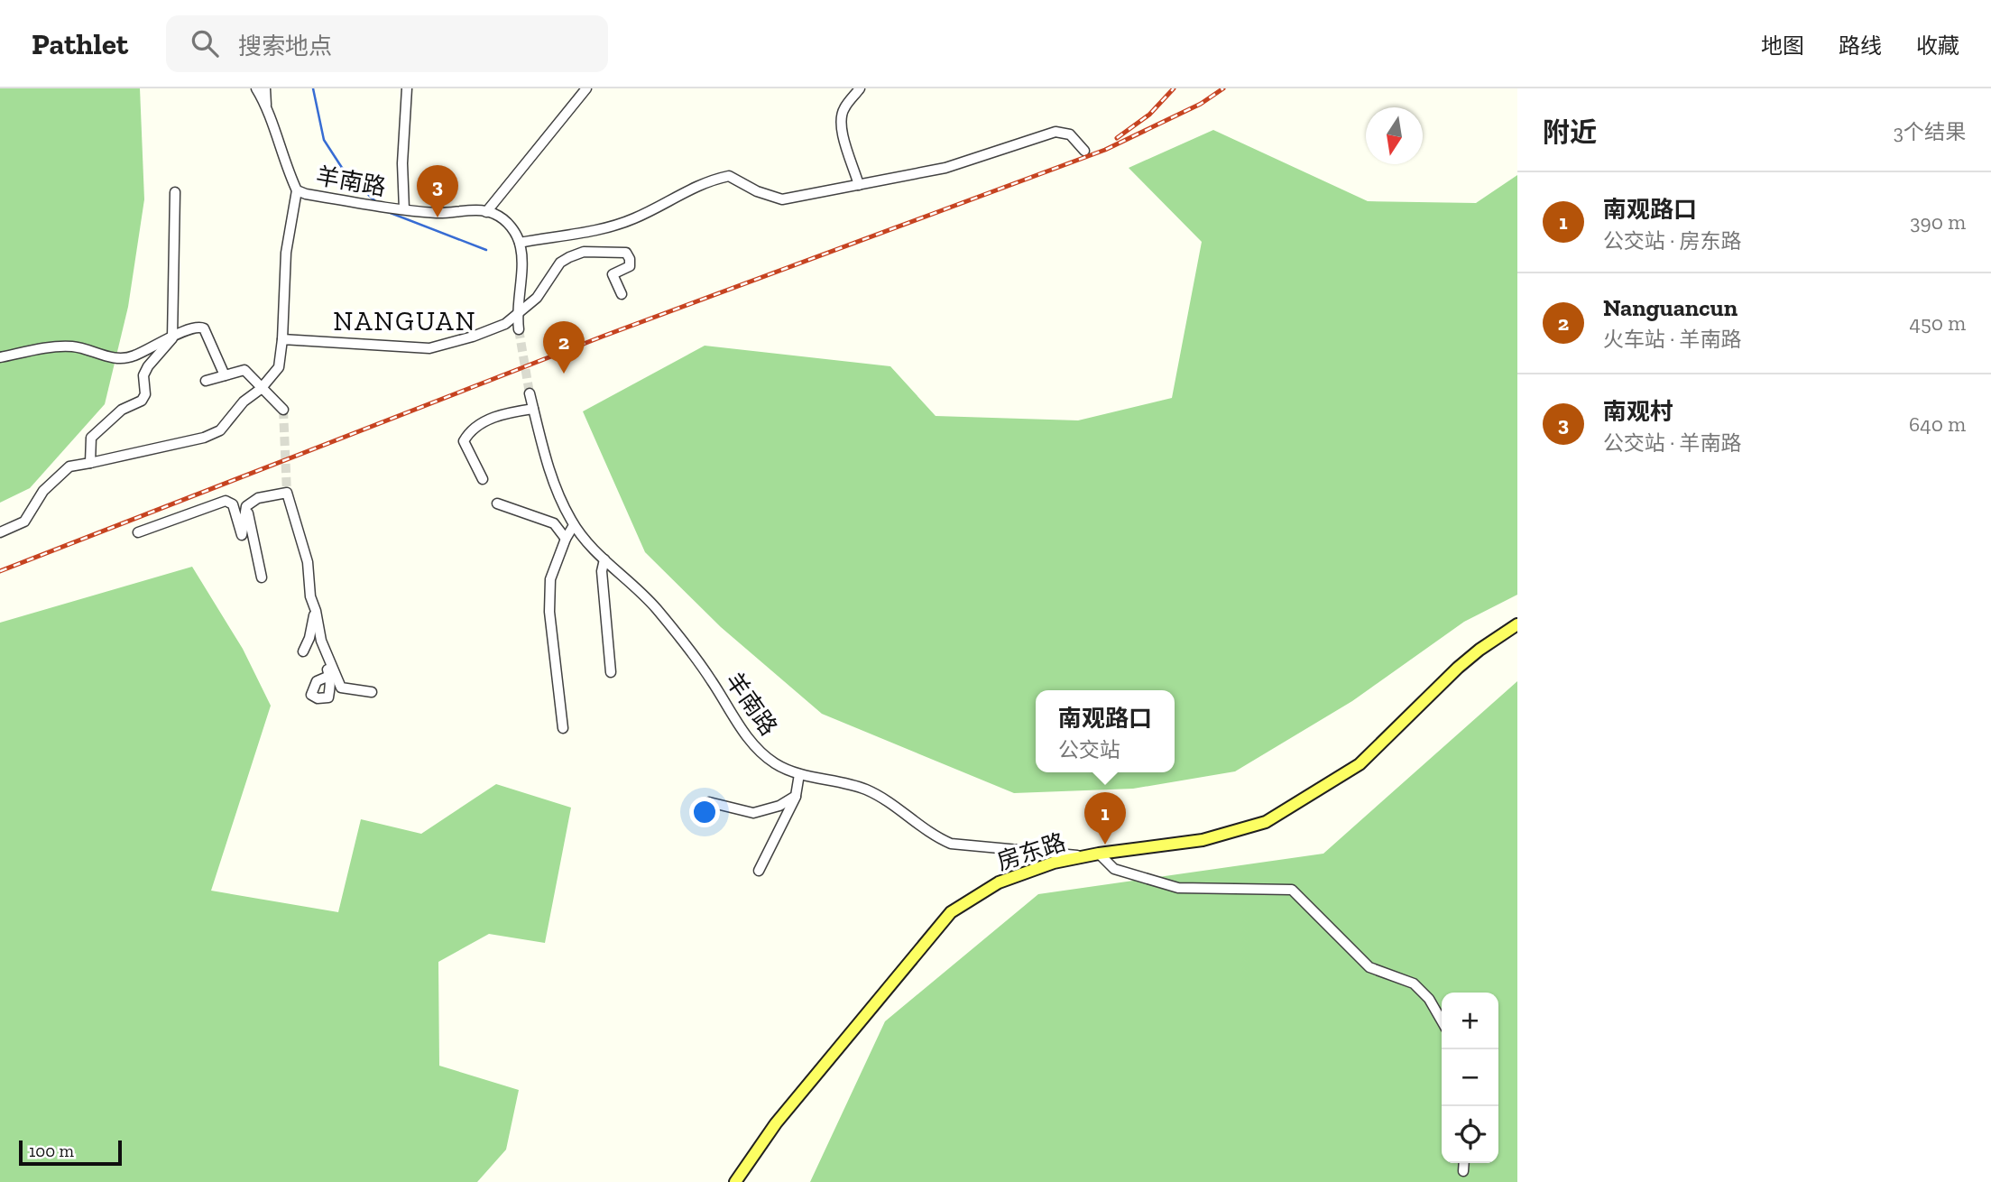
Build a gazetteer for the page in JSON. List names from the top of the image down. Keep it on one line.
{"streets":{"main road":["房东路"],"street":["羊南路"]},"crossings":[["羊南路","房东路"]],"districts":["NANGUAN"],"scale_bar":"100 m","north":"bottom","page":{"header":"Pathlet","search":"搜索地点","nav":["地图","路线","收藏"],"heading":["附近","3个结果"],"pins":["3","2","1"],"list":[{"mark":"1","name":"南观路口","note":"公交站 · 房东路","value":"390 m"},{"mark":"2","name":"Nanguancun","note":"火车站 · 羊南路","value":"450 m"},{"mark":"3","name":"南观村","note":"公交站 · 羊南路","value":"640 m"}],"popup":["南观路口","公交站"],"map_buttons":["+","−"],"scale":"100 m"}}
